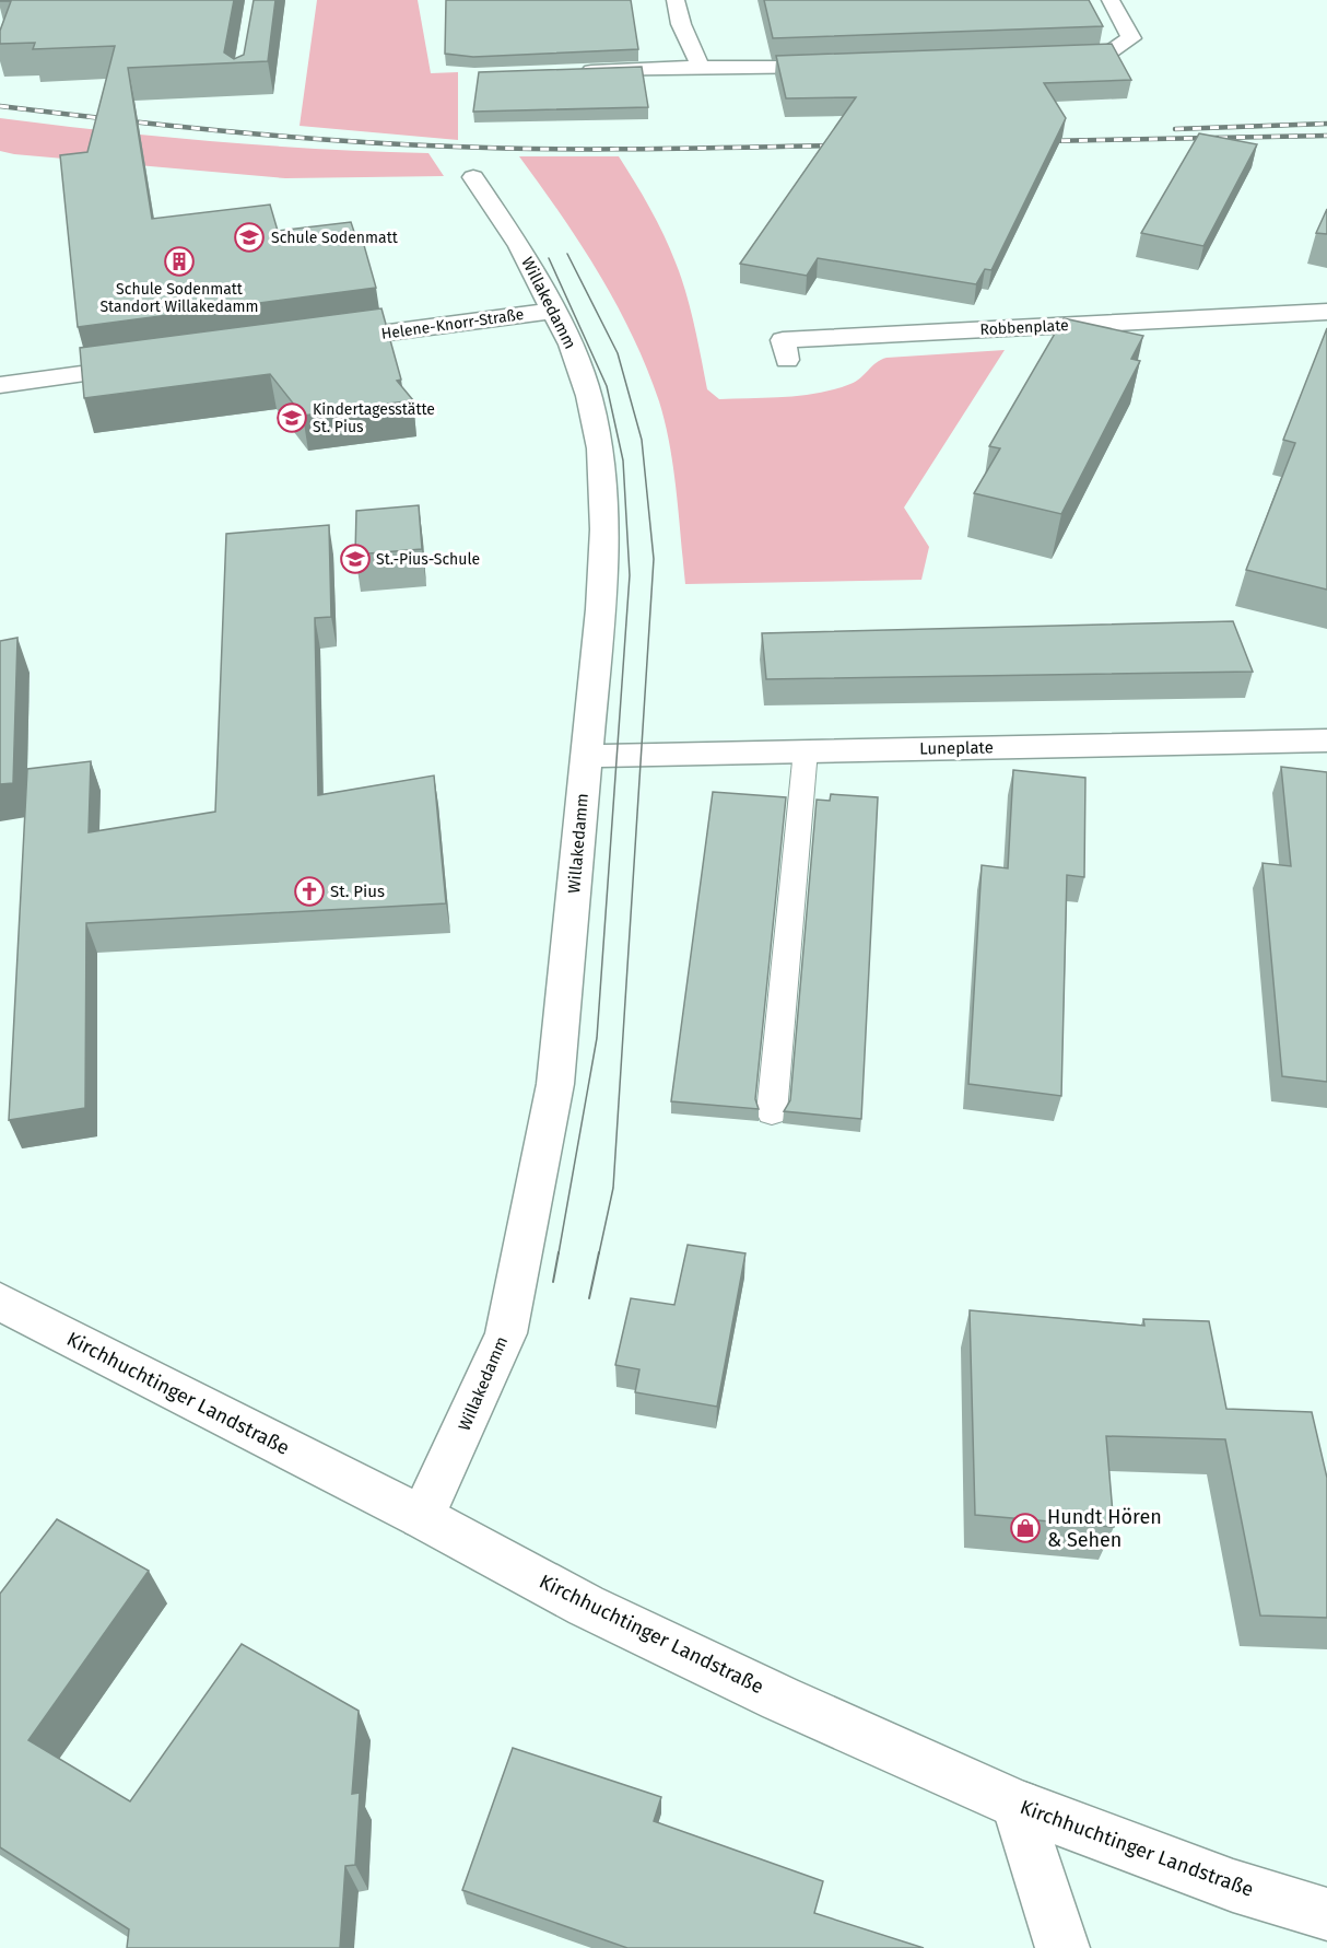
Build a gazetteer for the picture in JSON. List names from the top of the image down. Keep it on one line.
{"streets":{"street":["Willakedamm","Helene-Knorr-Straße","Robbenplate","Luneplate","Kirchhuchtinger Landstraße"]},"crossings":[["Willakedamm","Helene-Knorr-Straße"],["Willakedamm","Luneplate"],["Willakedamm","Kirchhuchtinger Landstraße"]],"places":{"school or university":["Schule Sodenmatt","Kindertagesstätte St. Pius","St.-Pius-Schule"],"building":["Schule Sodenmatt Standort Willakedamm"],"church":["St. Pius"],"shop":["Hundt Hören & Sehen"]}}
